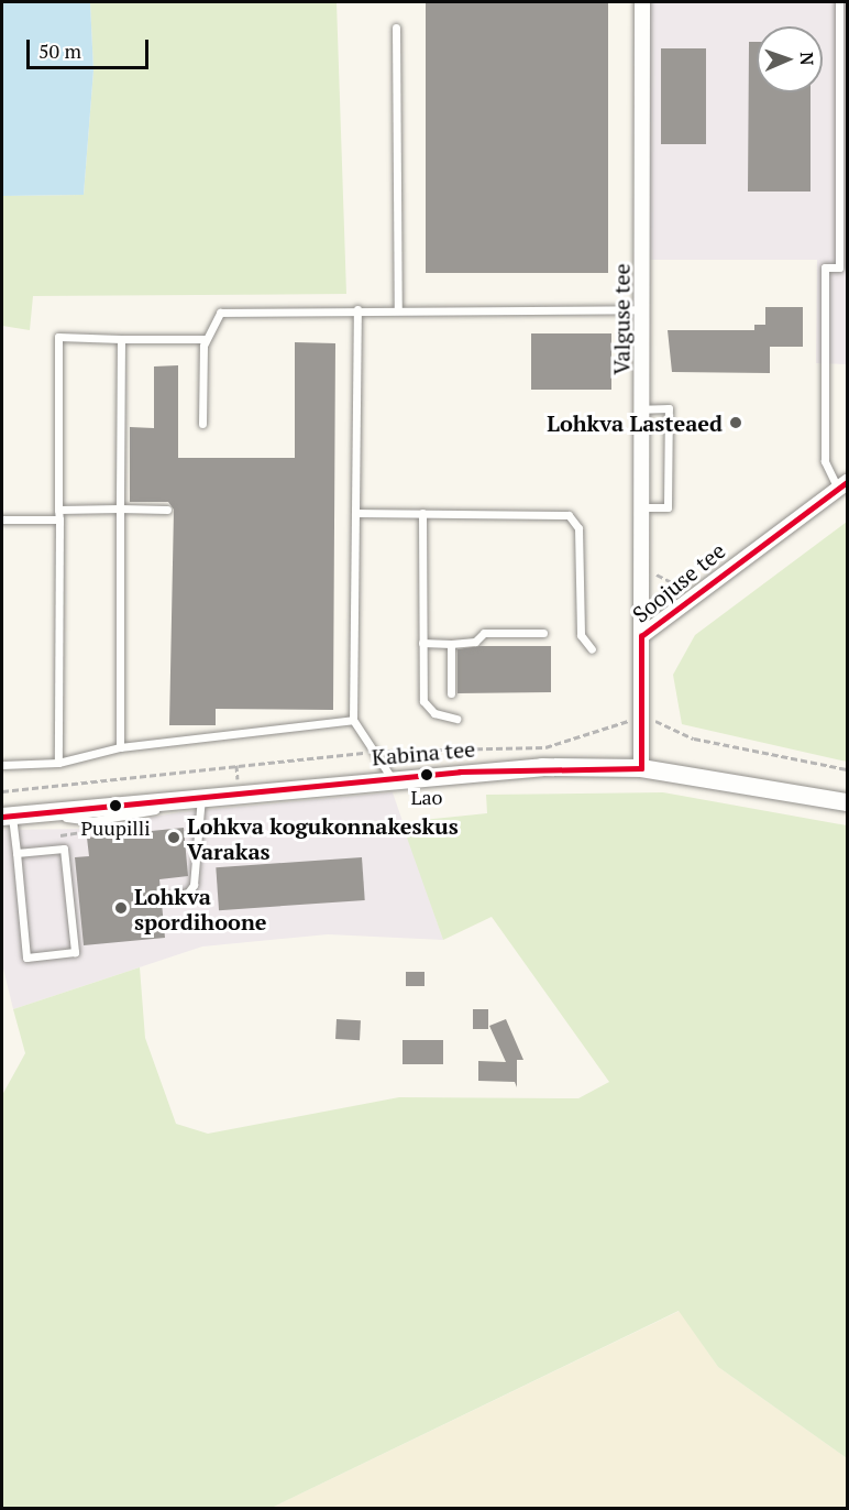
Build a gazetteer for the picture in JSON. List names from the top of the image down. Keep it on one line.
{"streets":{"street":["Valguse tee","Soojuse tee","Kabina tee"]},"crossings":[["Valguse tee","Soojuse tee"],["Soojuse tee","Kabina tee"]],"places":["Lohkva Lasteaed","Lao","Puupilli","Lohkva kogukonnakeskus Varakas","Lohkva spordihoone"],"scale_bar":"50 m","north":"right"}
